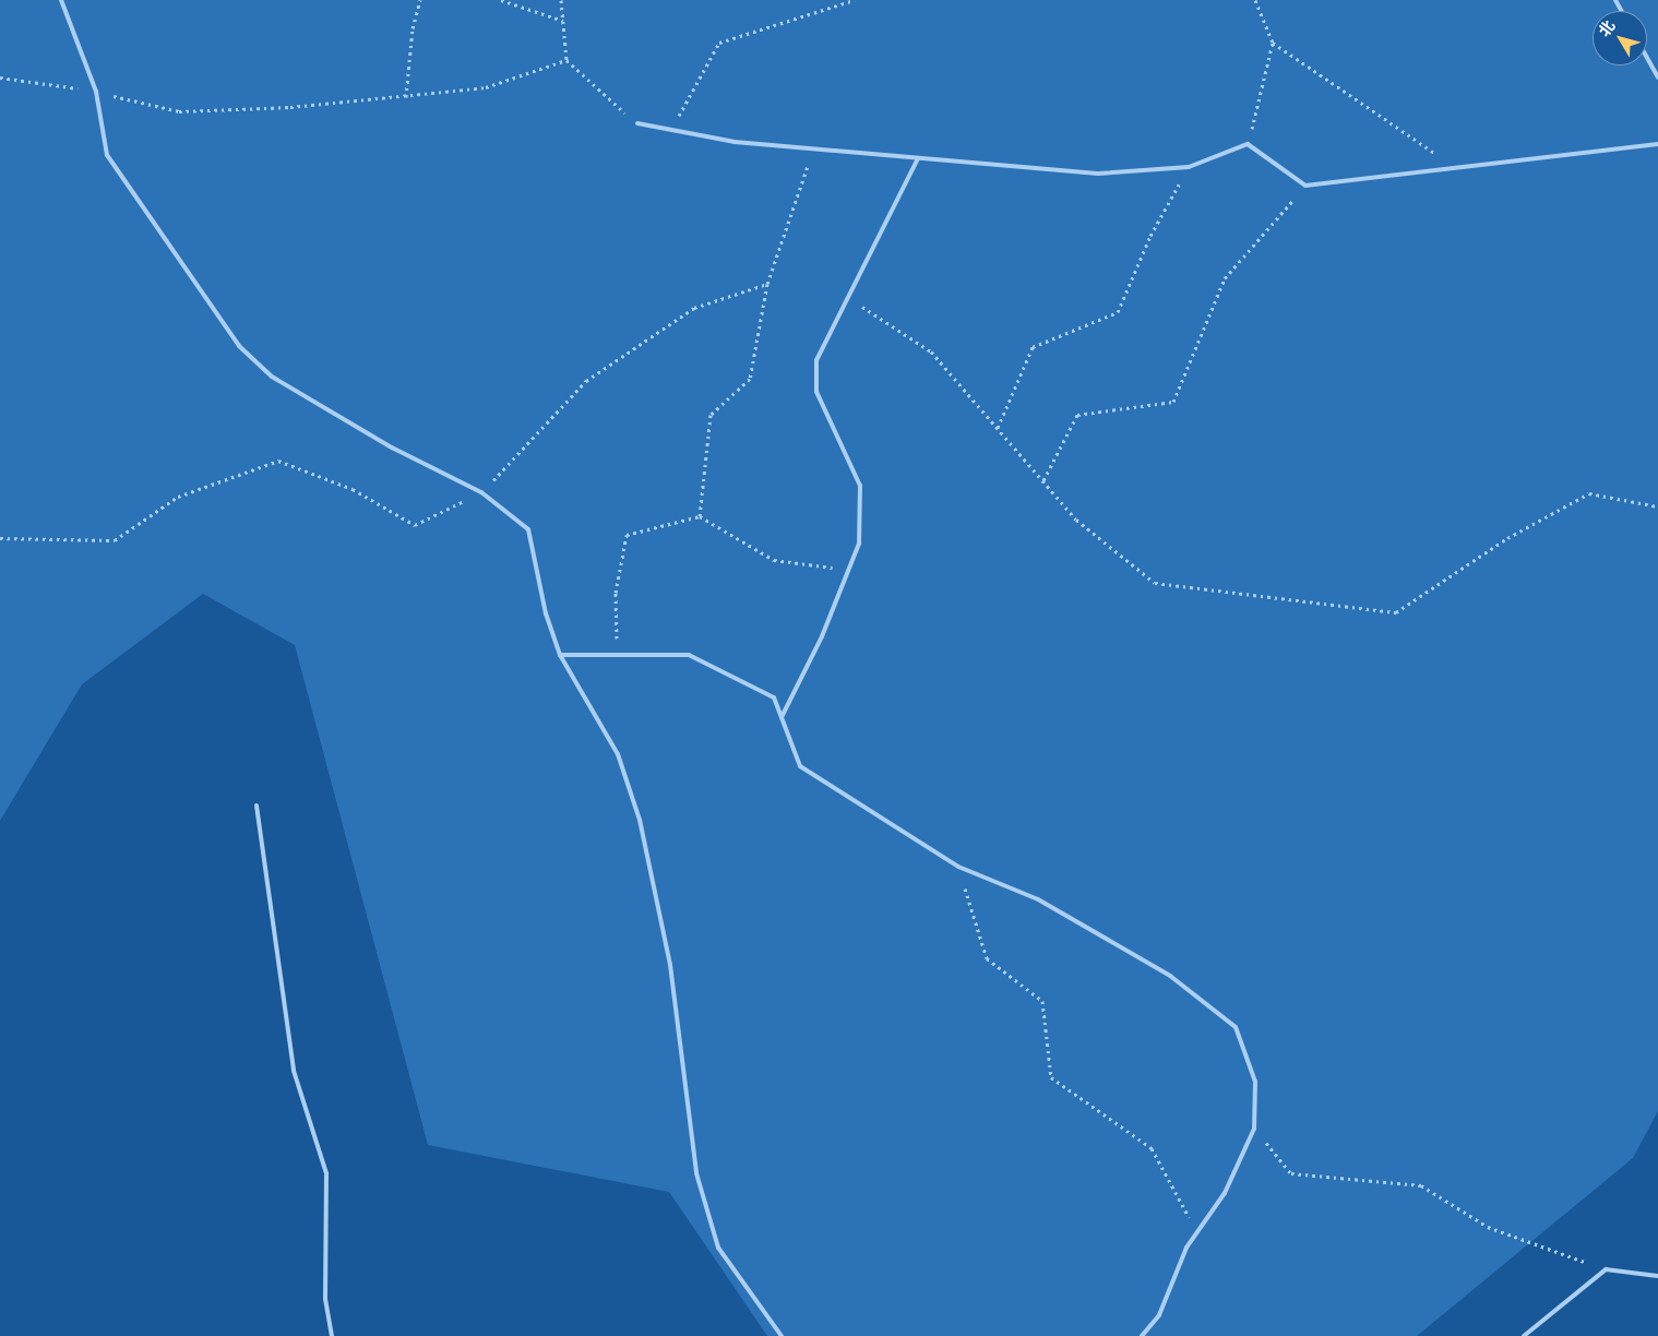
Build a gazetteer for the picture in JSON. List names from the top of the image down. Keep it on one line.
{"north":"top left"}
